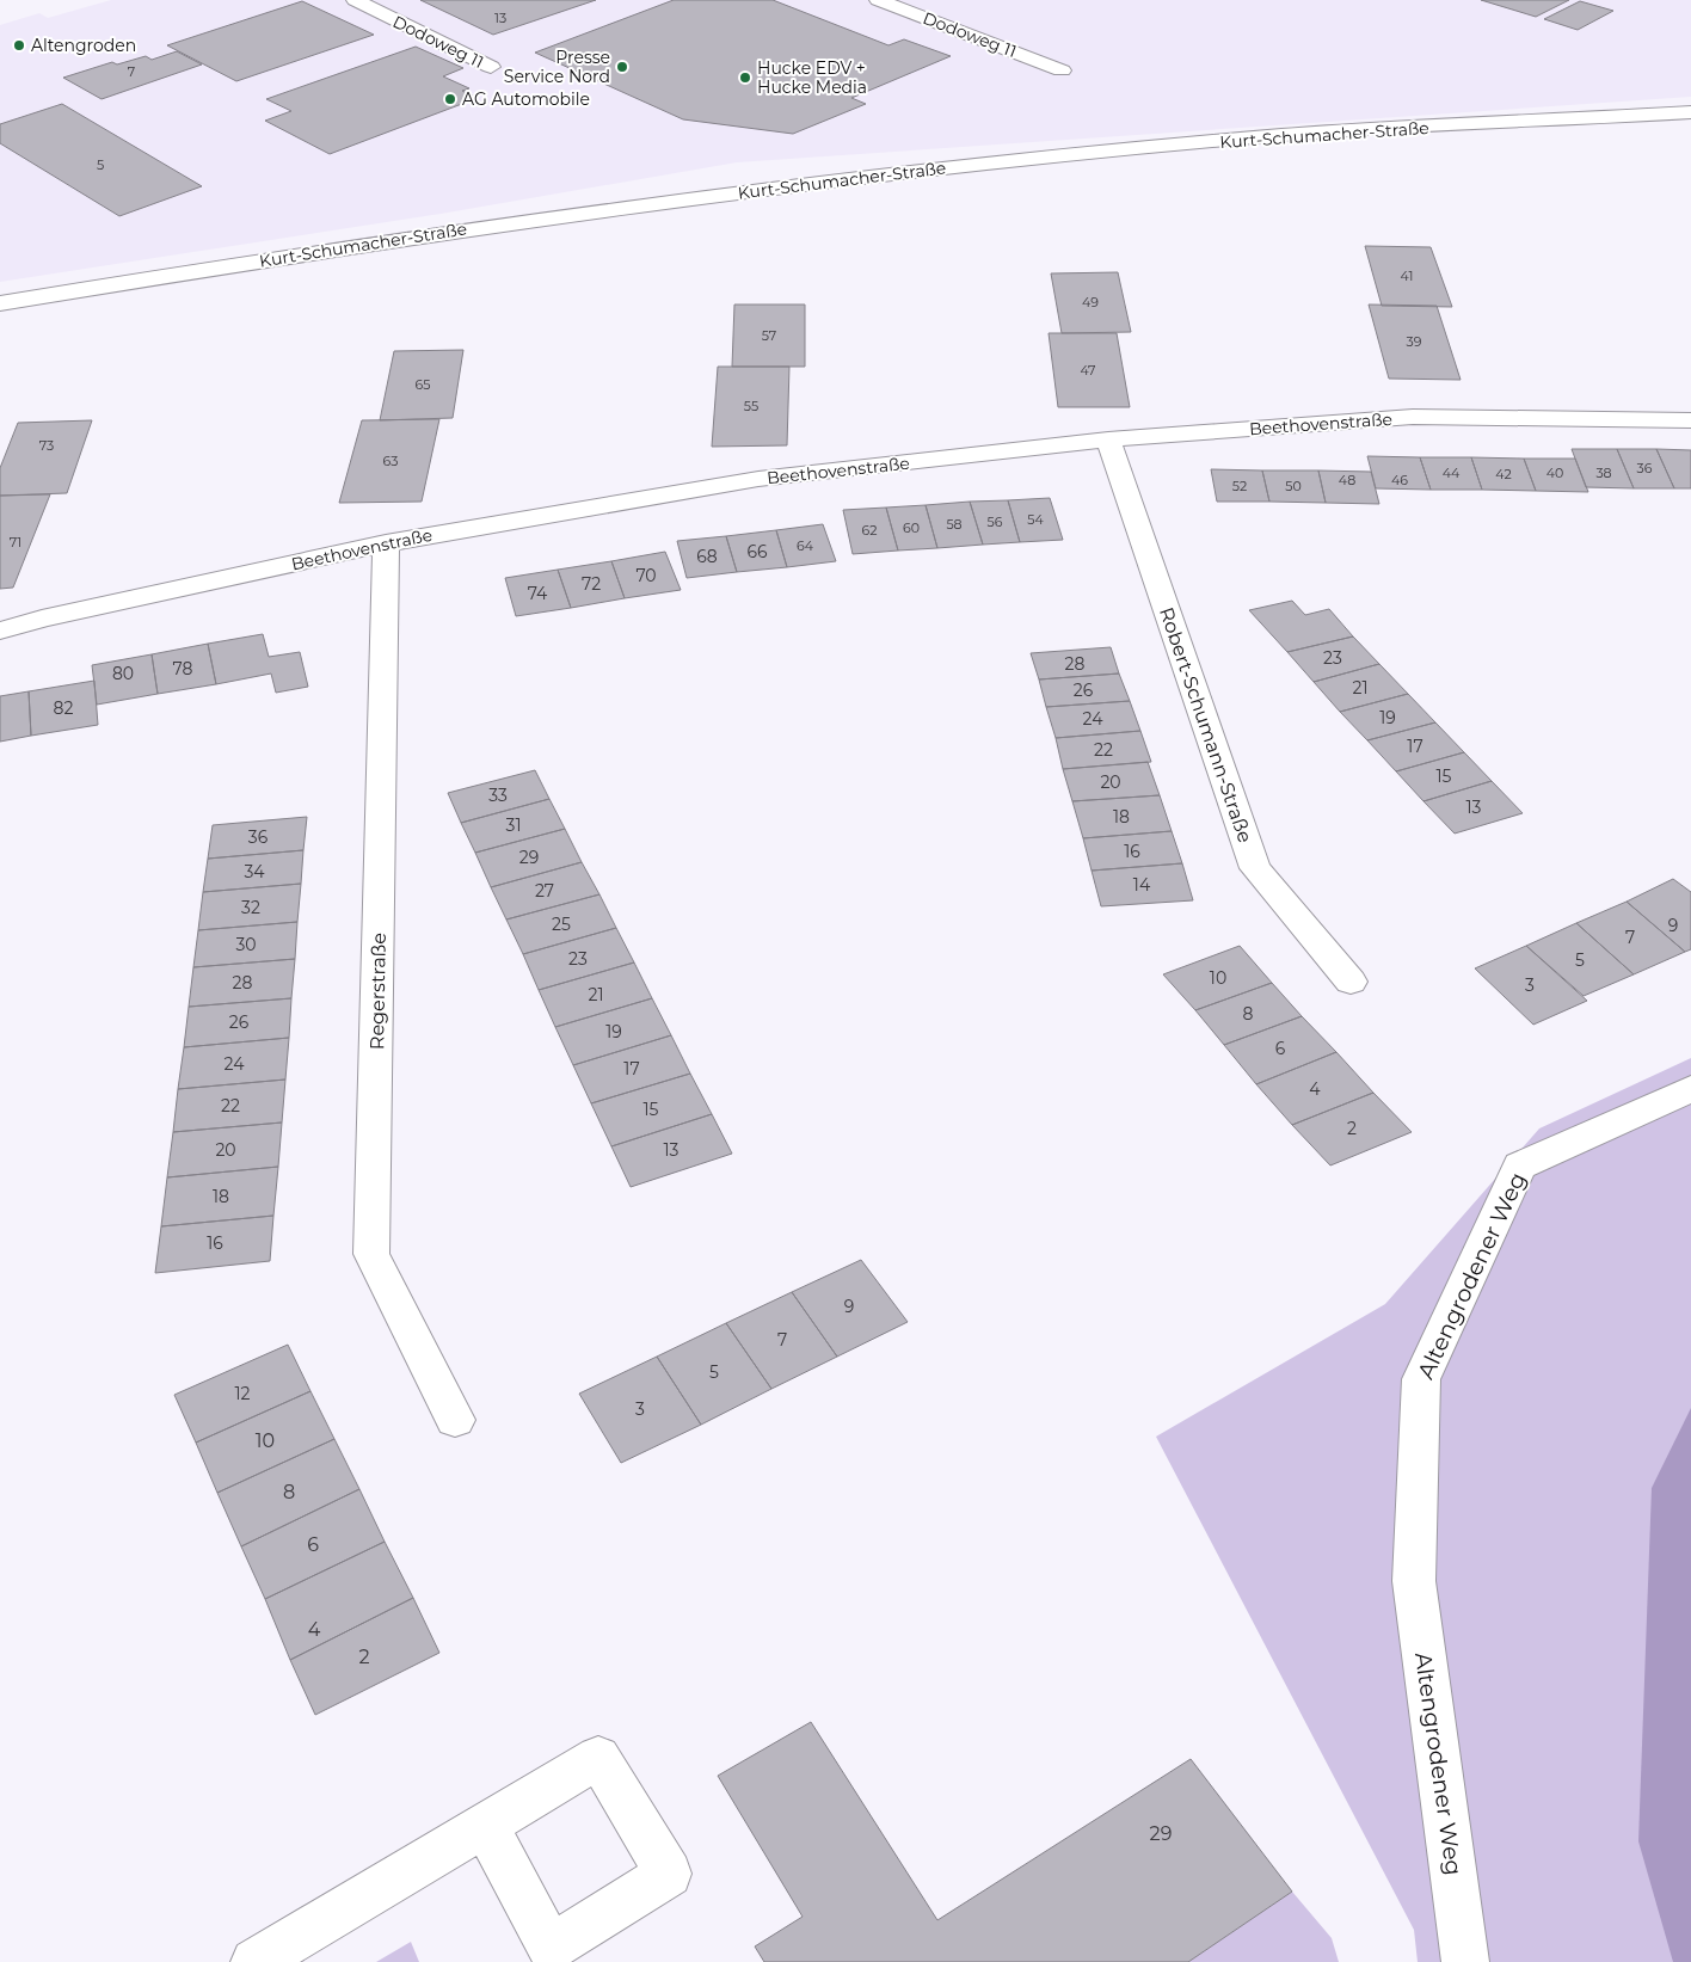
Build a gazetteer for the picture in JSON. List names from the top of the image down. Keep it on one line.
{"streets":{"street":["Dodoweg 11","Kurt-Schumacher-Straße","Beethovenstraße","Robert-Schumann-Straße","Regerstraße","Altengrodener Weg"]},"crossings":[["Beethovenstraße","Robert-Schumann-Straße"],["Beethovenstraße","Regerstraße"]],"places":["Altengroden","Presse Service Nord","Hucke EDV + Hucke Media","AG Automobile"],"house_numbers":["13","7","5","41","49","57","39","47","65","55","73","63","36","44","40","38","42","48","46","52","50","54","56","58","60","62","71","64","66","68","70","72","74","23","28","78","80","21","26","82","19","24","17","22","15","20","33","13","18","31","36","16","29","34","14","27","32","25","9","7","30","23","5","10","28","3","21","8","26","19","6","24","17","4","22","15","2","20","13","18","16","9","7","5","12","3","10","8","6","4","2","29"]}
